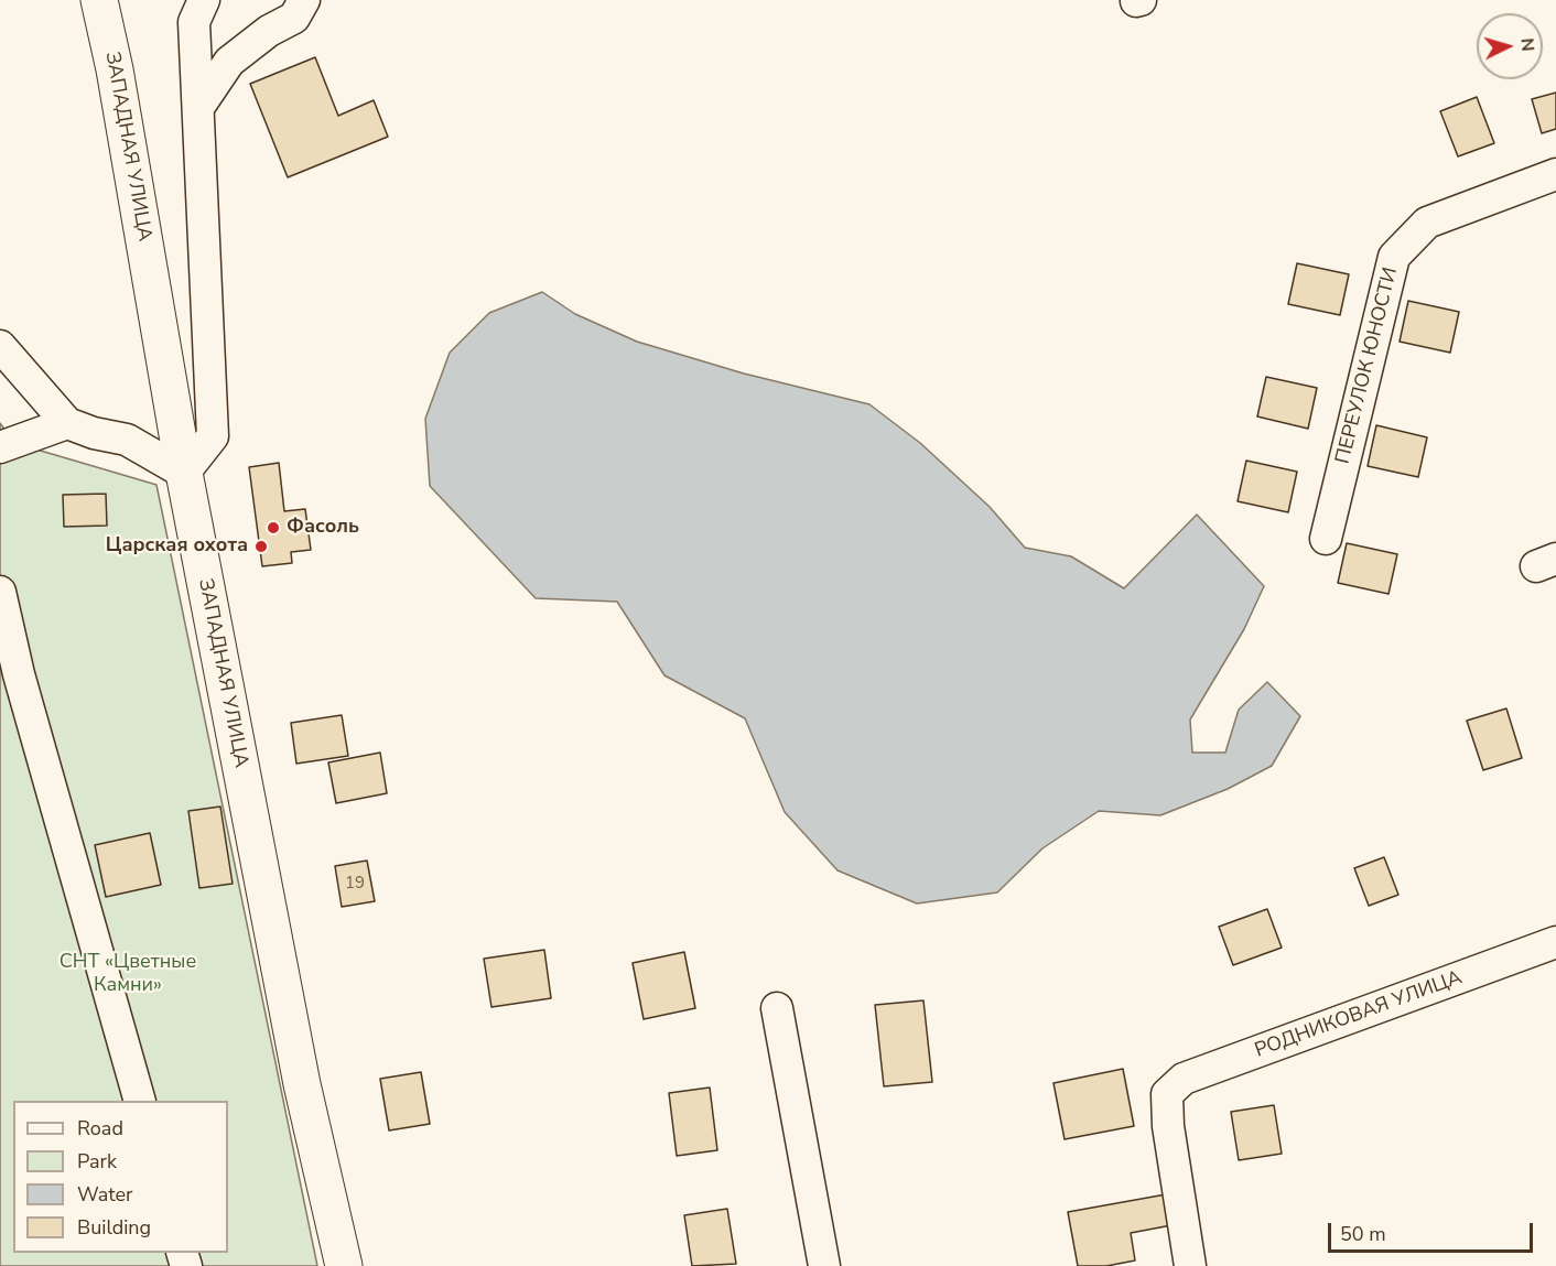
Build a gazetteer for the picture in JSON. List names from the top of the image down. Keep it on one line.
{"streets":{"main road":["ЗАПАДНАЯ УЛИЦА"],"street":["ПЕРЕУЛОК ЮНОСТИ","РОДНИКОВАЯ УЛИЦА"]},"parks":["СНТ «Цветные Камни»"],"places":["Фасоль","Царская охота"],"house_numbers":["19"],"legend":["Road","Park","Water","Building"],"scale_bar":"50 m","north":"right"}
